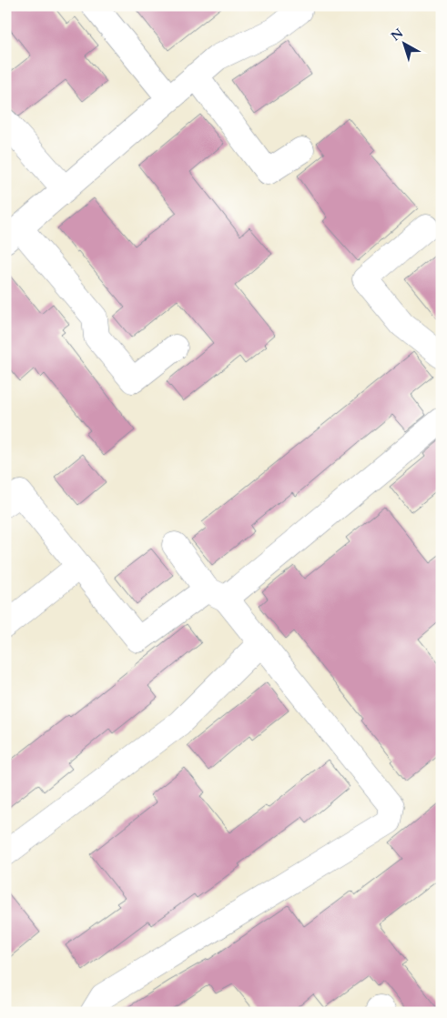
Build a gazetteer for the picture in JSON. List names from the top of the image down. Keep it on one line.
{"north":"top left"}
